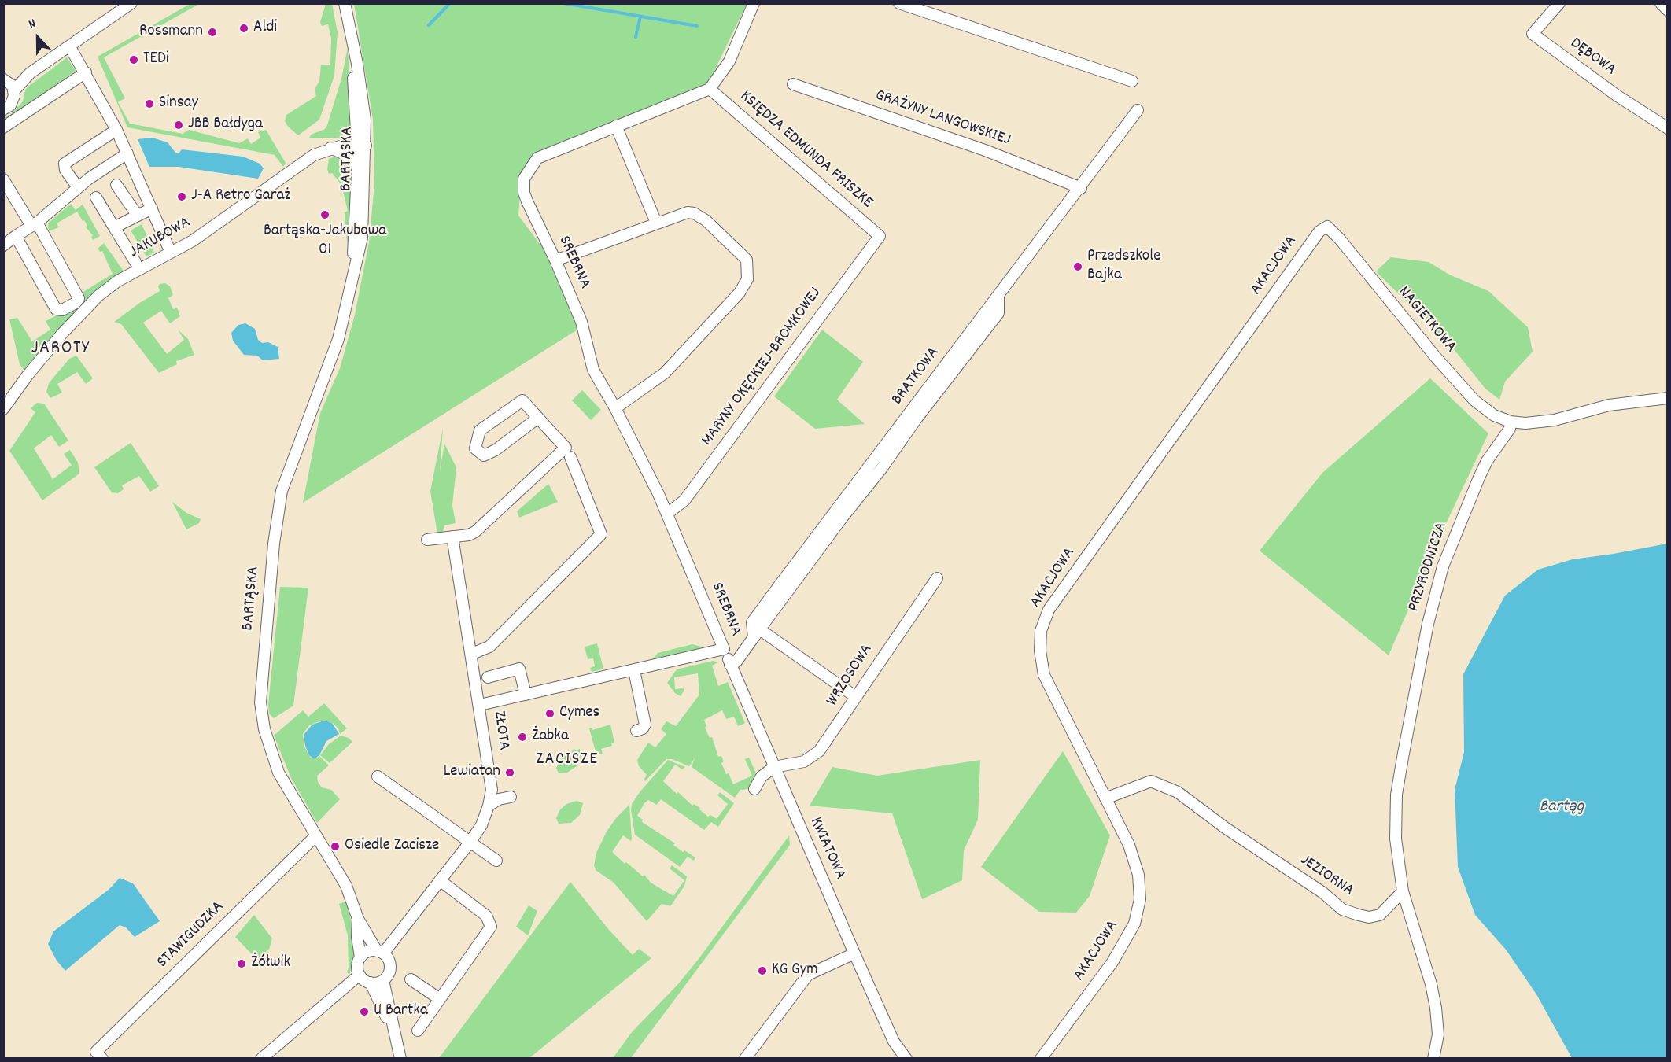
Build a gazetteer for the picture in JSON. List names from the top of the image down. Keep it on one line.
{"streets":{"street":["DĘBOWA","GRAŻYNY LANGOWSKIEJ","KSIĘDZA EDMUNDA FRISZKE","BARTĄSKA","JAKUBOWA","SREBRNA","AKACJOWA","NAGIETKOWA","MARYNY OKĘCKIEJ-BROMKOWEJ","PRZYRODNICZA","WRZOSOWA","ZŁOTA","KWIATOWA","JEZIORNA","STAWIGUDZKA"]},"crossings":[["KSIĘDZA EDMUNDA FRISZKE","MARYNY OKĘCKIEJ-BROMKOWEJ"],["BARTĄSKA","JAKUBOWA"],["BARTĄSKA","ZŁOTA"],["BARTĄSKA","STAWIGUDZKA"],["SREBRNA","MARYNY OKĘCKIEJ-BROMKOWEJ"],["SREBRNA","ZŁOTA"],["SREBRNA","KWIATOWA"],["AKACJOWA","NAGIETKOWA"],["AKACJOWA","JEZIORNA"],["NAGIETKOWA","PRZYRODNICZA"],["PRZYRODNICZA","JEZIORNA"],["WRZOSOWA","KWIATOWA"]],"districts":["JAROTY","ZACISZE"],"water":["Bartąg"],"places":["Aldi","Rossmann","TEDi","Sinsay","JBB Bałdyga","J-A Retro Garaż","Bartąska-Jakubowa 01","Przedszkole Bajka","Cymes","Żabka","Lewiatan","Osiedle Zacisze","Żółwik","KG Gym","U Bartka"],"north":"top"}
